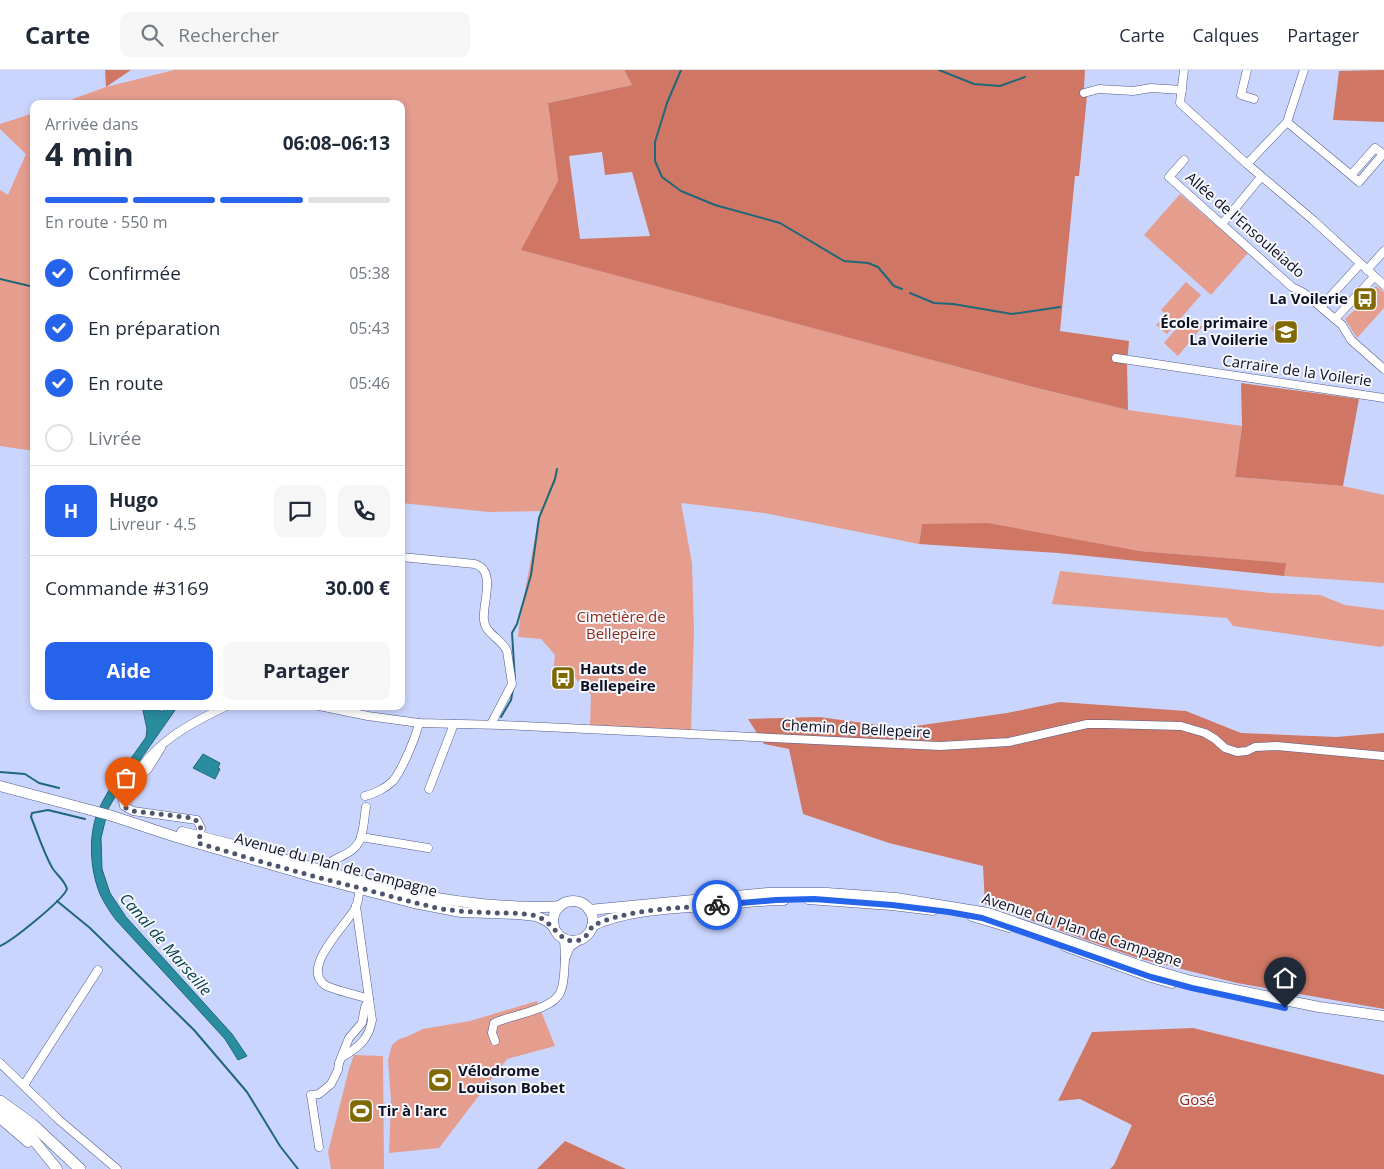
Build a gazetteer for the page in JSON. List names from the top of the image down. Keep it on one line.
{"streets":{"main road":["Avenue du Plan de Campagne"],"street":["Allée de l'Ensouleiado","Carraire de la Voilerie","Chemin de Bellepeire"]},"water":["Canal de Marseille"],"parks":["Cimetière de Bellepeire","Gosé"],"places":{"bus stop":["La Voilerie","Hauts de Bellepeire"],"school or university":["École primaire La Voilerie"],"sports":["Vélodrome Louison Bobet","Tir à l'arc"]},"page":{"header":"Carte","search":"Rechercher","nav":["Carte","Calques","Partager"],"heading":["4 min","Arrivée dans","06:08–06:13"],"panel":["Hugo","Livreur · 4.5","Commande #3169","30.00 €"],"bar":"En route · 550 m","list":[["Confirmée","05:38"],["En préparation","05:43"],["En route","05:46"],"Livrée"],"round":"H","buttons":["Aide","Partager"]}}
